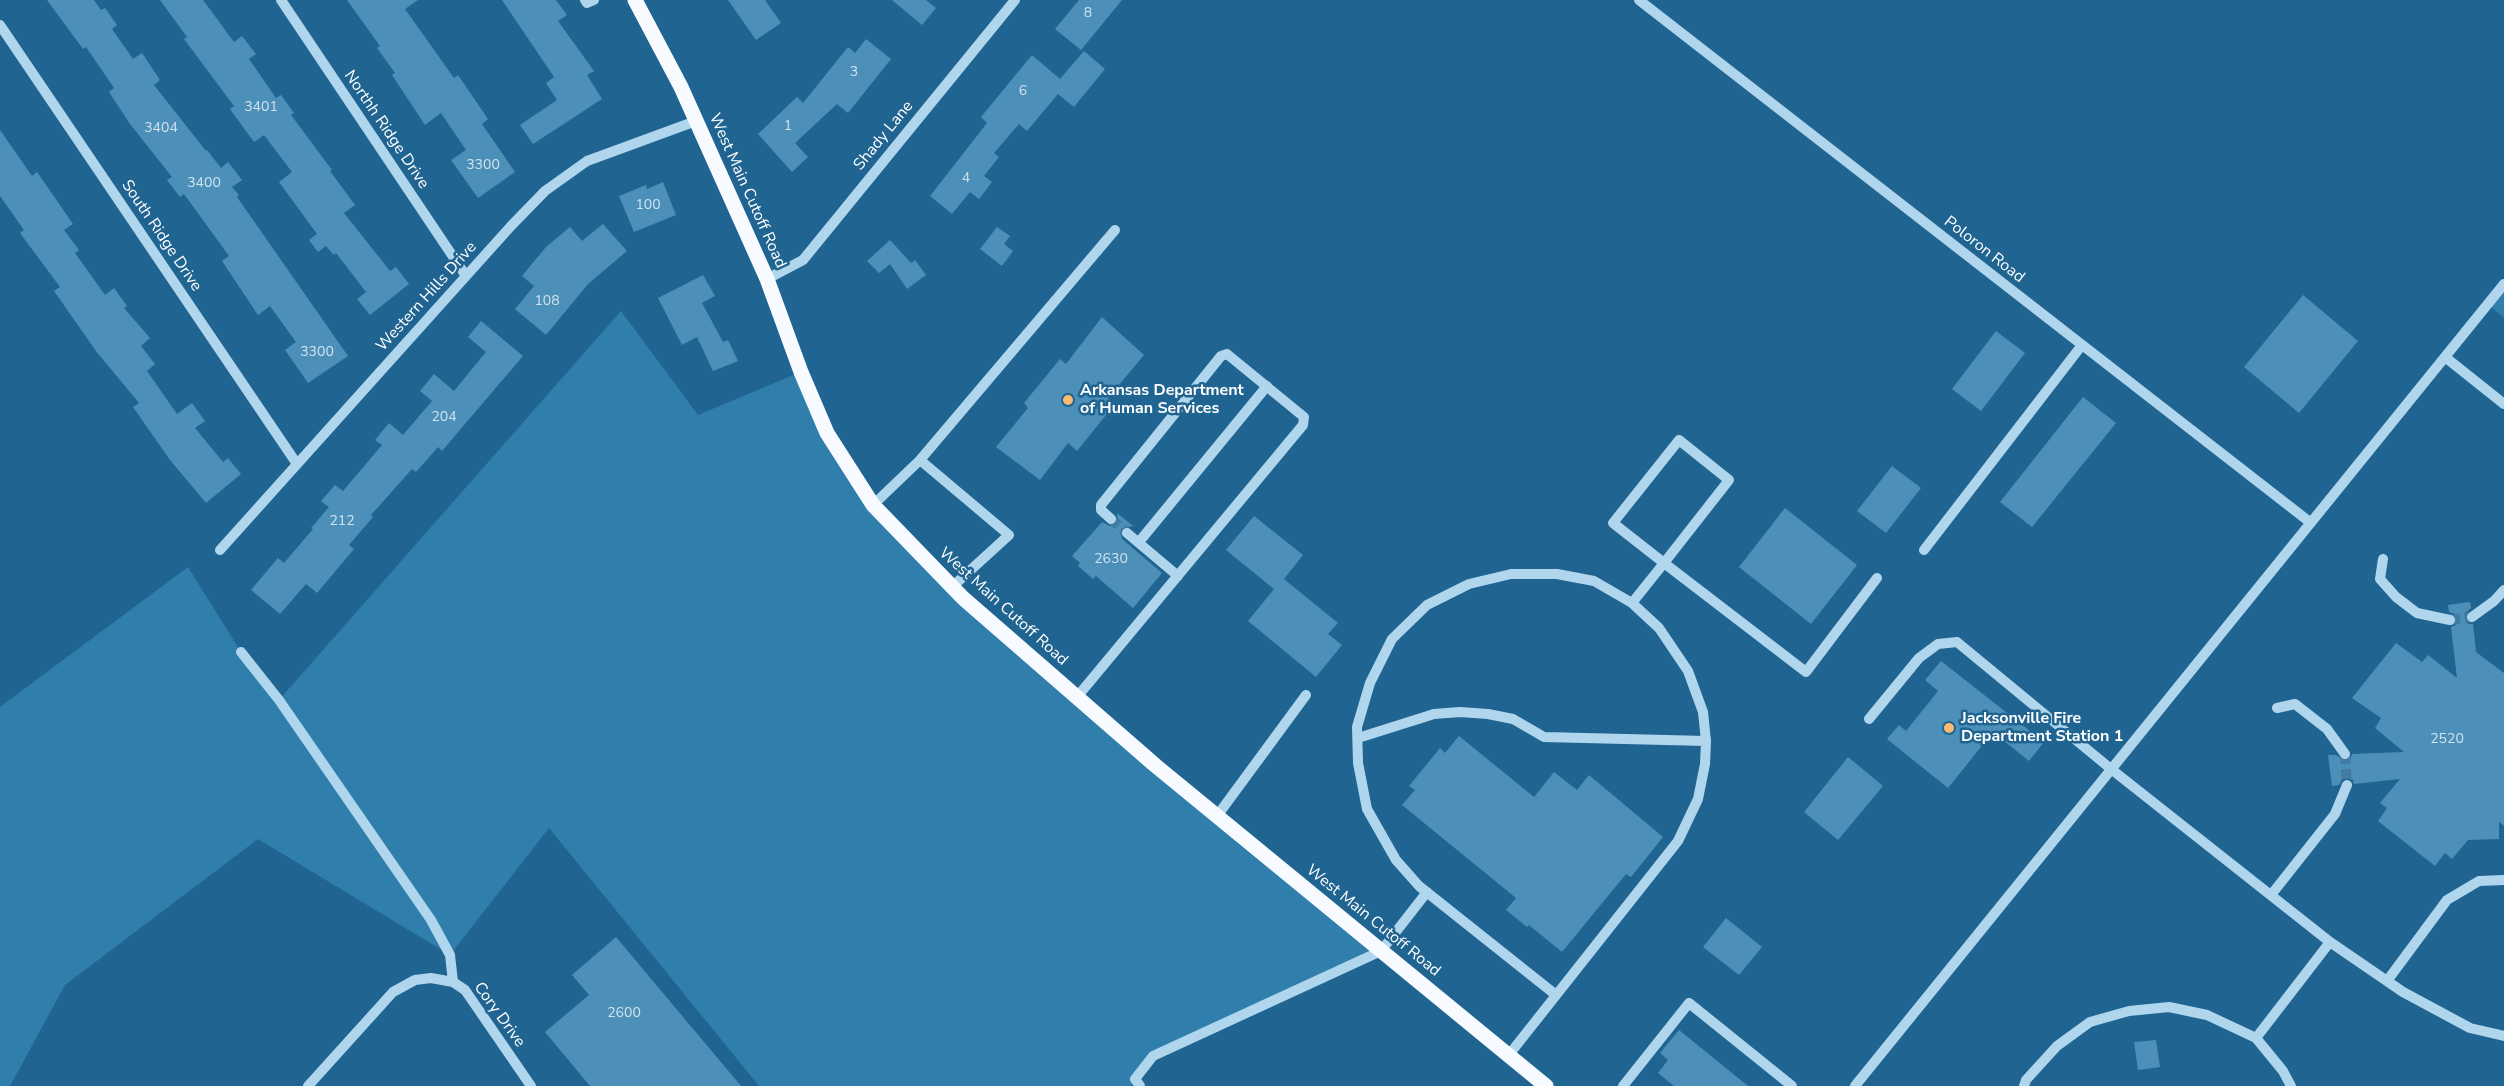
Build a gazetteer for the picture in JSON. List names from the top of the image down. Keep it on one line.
{"streets":{"main road":["West Main Cutoff Road"],"street":["Northh Ridge Drive","Shady Lane","South Ridge Drive","Poloron Road","Western Hills Drive","Cory Drive"]},"crossings":[["Northh Ridge Drive","Western Hills Drive"],["Shady Lane","West Main Cutoff Road"],["West Main Cutoff Road","Western Hills Drive"],["South Ridge Drive","Western Hills Drive"]],"places":["Arkansas Department of Human Services","Jacksonville Fire Department Station 1"],"house_numbers":["8","3","6","3401","1","3404","3300","4","3400","100","108","3300","204","212","2630","2520","2600"]}
